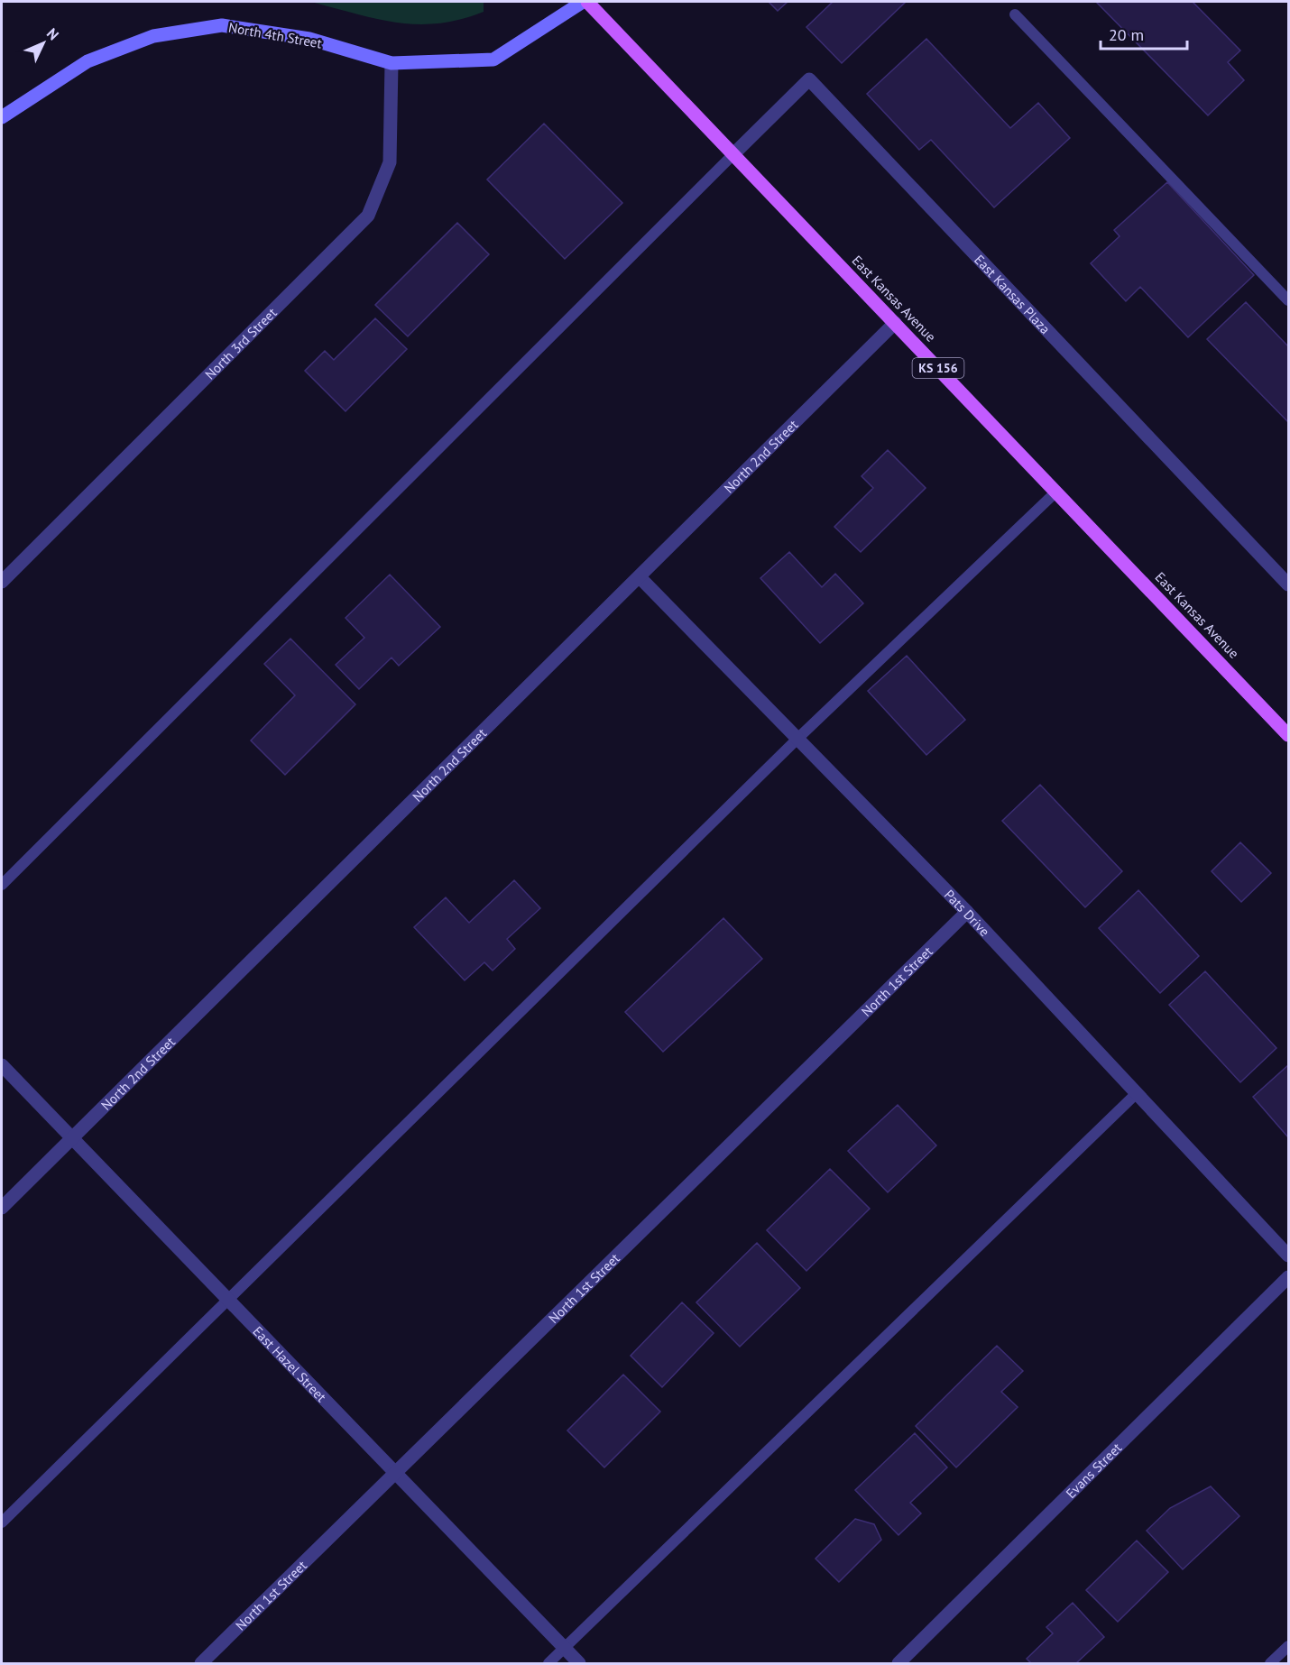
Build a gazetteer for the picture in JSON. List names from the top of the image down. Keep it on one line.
{"streets":{"main road":["North 4th Street","East Kansas Avenue","KS 156"],"street":["East Kansas Plaza","North 3rd Street","North 2nd Street","Pats Drive","North 1st Street","East Hazel Street","Evans Street"]},"crossings":[["North 4th Street","North 3rd Street"],["East Kansas Plaza","East Kansas Avenue"],["East Kansas Avenue","North 2nd Street"],["North 2nd Street","Pats Drive"],["North 2nd Street","East Hazel Street"],["Pats Drive","North 1st Street"],["North 1st Street","East Hazel Street"]],"scale_bar":"20 m","north":"top right"}
